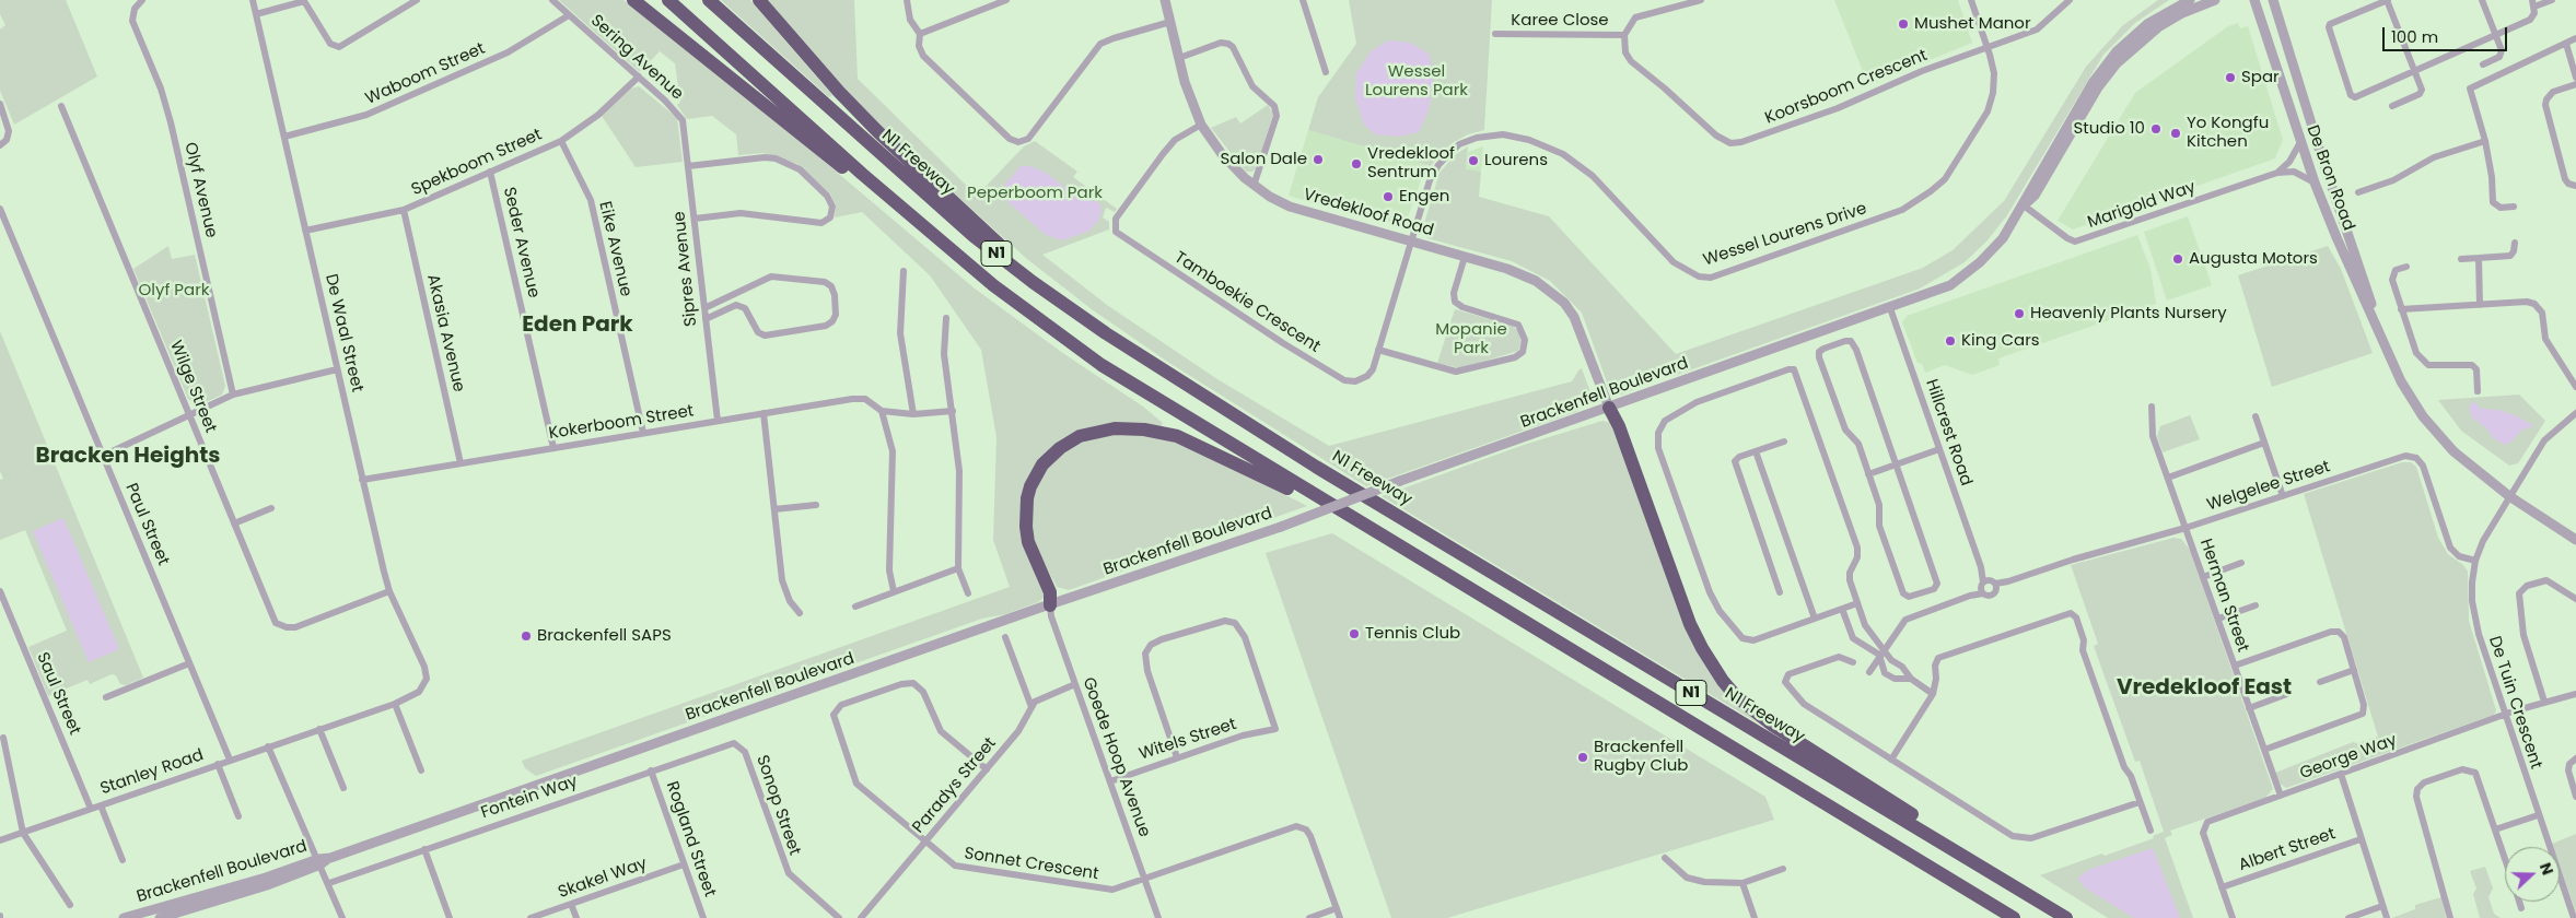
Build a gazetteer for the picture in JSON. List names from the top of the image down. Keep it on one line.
{"streets":{"highway":["N1 Freeway","N1"],"street":["Karee Close","Sering Avenue","Waboom Street","Koorsboom Crescent","Spekboom Street","De Bron Road","Olyf Avenue","Marigold Way","Vredekloof Road","Wessel Lourens Drive","Seder Avenue","Eike Avenue","Sipres Avenue","Tamboekie Crescent","De Waal Street","Akasia Avenue","Wilge Street","Brackenfell Boulevard","Kokerboom Street","Hillcrest Road","Welgelee Street","Paul Street","Herman Street","Saul Street","De Tuin Crescent","Witels Street","Goede Hoop Avenue","George Way","Stanley Road","Paradys Street","Fontein Way","Sonop Street","Rogland Street","Albert Street","Sonnet Crescent","Skakel Way"]},"crossings":[["Karee Close","Koorsboom Crescent"],["Sering Avenue","Waboom Street"],["Sering Avenue","Spekboom Street"],["Sering Avenue","Sipres Avenue"],["Waboom Street","De Waal Street"],["Koorsboom Crescent","Wessel Lourens Drive"],["Spekboom Street","Seder Avenue"],["Spekboom Street","Eike Avenue"],["Spekboom Street","De Waal Street"],["Spekboom Street","Akasia Avenue"],["De Bron Road","Marigold Way"],["De Bron Road","De Tuin Crescent"],["Marigold Way","Brackenfell Boulevard"],["Vredekloof Road","Wessel Lourens Drive"],["Vredekloof Road","Tamboekie Crescent"],["Vredekloof Road","Brackenfell Boulevard"],["Wessel Lourens Drive","Tamboekie Crescent"],["Seder Avenue","Kokerboom Street"],["Eike Avenue","Kokerboom Street"],["Sipres Avenue","Kokerboom Street"],["De Waal Street","Wilge Street"],["De Waal Street","Kokerboom Street"],["De Waal Street","Stanley Road"],["Akasia Avenue","Kokerboom Street"],["Brackenfell Boulevard","Hillcrest Road"],["Brackenfell Boulevard","Goede Hoop Avenue"],["Hillcrest Road","Welgelee Street"],["Welgelee Street","Herman Street"],["Welgelee Street","De Tuin Crescent"],["Paul Street","Stanley Road"],["Herman Street","George Way"],["Saul Street","Stanley Road"],["De Tuin Crescent","George Way"],["Witels Street","Goede Hoop Avenue"],["Goede Hoop Avenue","Paradys Street"],["Goede Hoop Avenue","Sonnet Crescent"],["George Way","Albert Street"],["Paradys Street","Sonnet Crescent"],["Fontein Way","Sonop Street"],["Fontein Way","Rogland Street"],["Rogland Street","Skakel Way"]],"districts":["Eden Park","Bracken Heights","Vredekloof East"],"parks":["Wessel Lourens Park","Peperboom Park","Olyf Park","Mopanie Park"],"places":["Mushet Manor","Spar","Studio 10","Yo Kongfu Kitchen","Salon Dale","Lourens","Vredekloof Sentrum","Engen","Augusta Motors","Heavenly Plants Nursery","King Cars","Tennis Club","Brackenfell SAPS","Brackenfell Rugby Club"],"scale_bar":"100 m","north":"right"}
